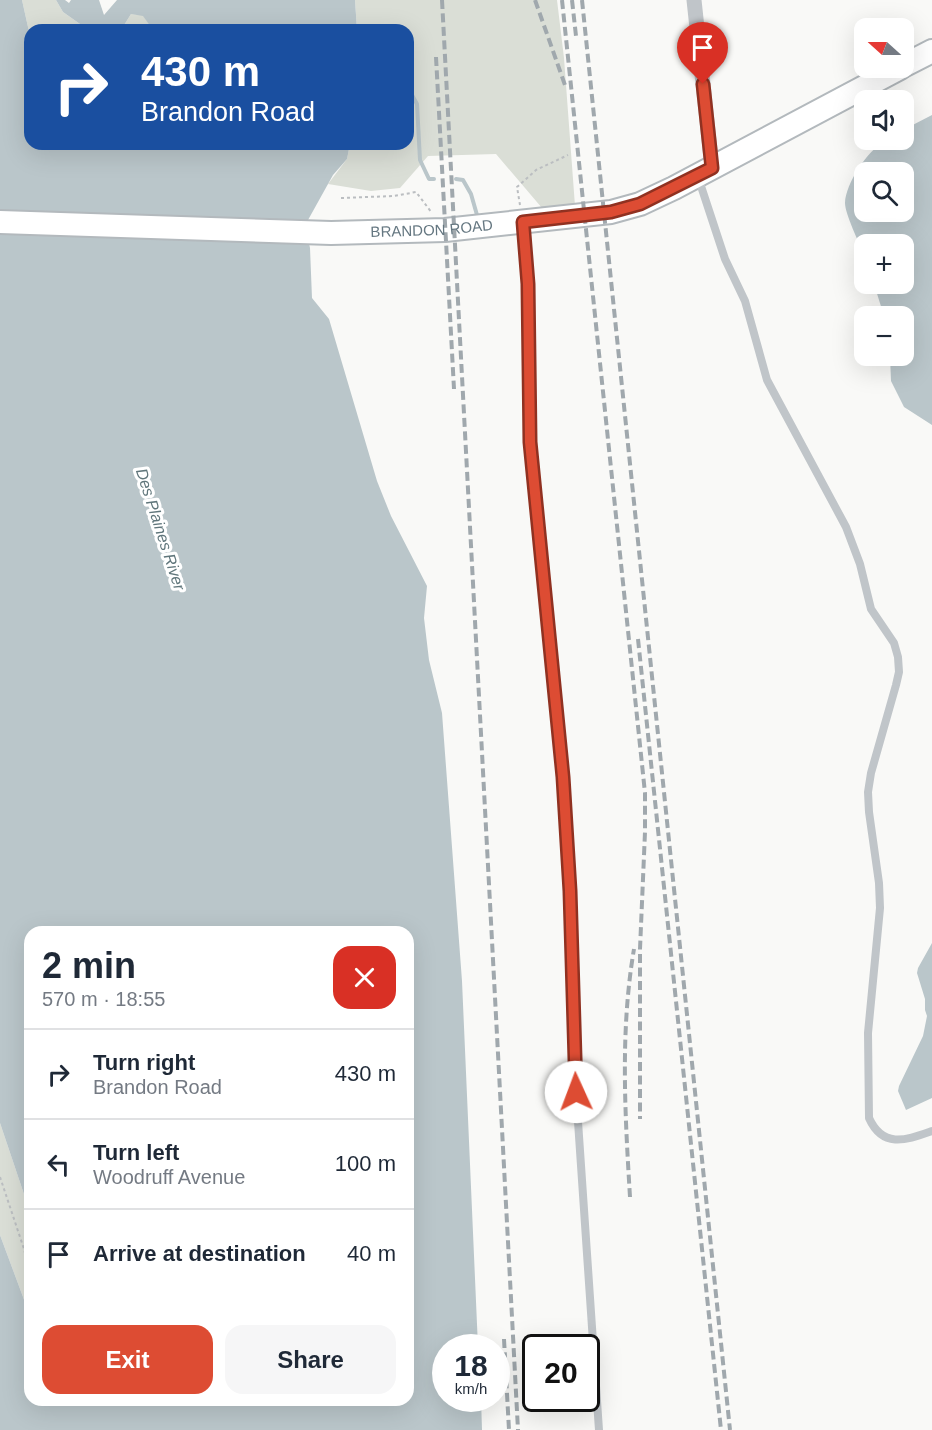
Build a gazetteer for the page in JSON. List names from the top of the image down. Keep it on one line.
{"streets":{"street":["BRANDON ROAD"]},"water":["Des Plaines River"],"north":"left","page":{"map_buttons":["+","−"],"turn":["430 m","Brandon Road"],"heading":["2 min","570 m · 18:55"],"list":[{"name":"Turn right","note":"Brandon Road","value":"430 m"},{"name":"Turn left","note":"Woodruff Avenue","value":"100 m"},{"name":"Arrive at destination","value":"40 m"}],"buttons":["Exit","Share"],"speed":"18 km/h","limit":"20"}}
